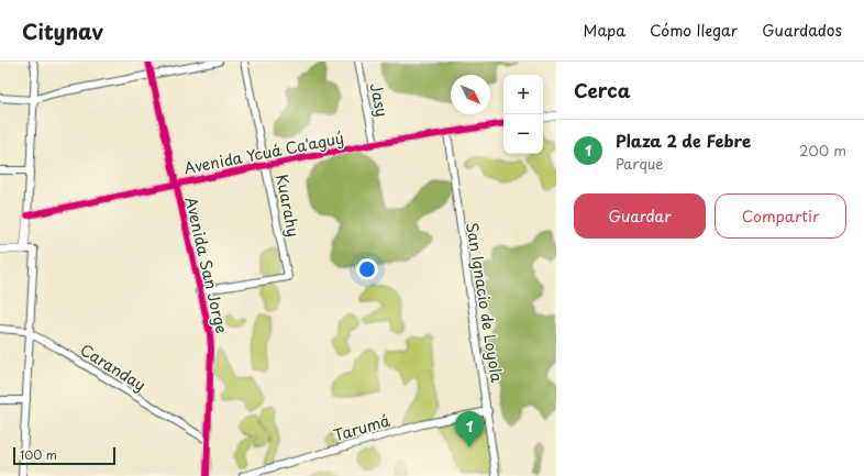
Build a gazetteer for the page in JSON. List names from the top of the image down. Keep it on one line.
{"streets":{"street":["Jasy","Avenida Ycuá Ca'aguý","Kuarahy","Avenida San Jorge","San Ignacio de Loyola","Caranday","Tarumá"]},"crossings":[["Jasy","Avenida Ycuá Ca'aguý"],["Avenida Ycuá Ca'aguý","Kuarahy"],["Avenida Ycuá Ca'aguý","Avenida San Jorge"],["Avenida Ycuá Ca'aguý","San Ignacio de Loyola"],["Kuarahy","Avenida San Jorge"],["Avenida San Jorge","Caranday"],["San Ignacio de Loyola","Tarumá"]],"scale_bar":"100 m","north":"bottom right","page":{"header":"Citynav","nav":["Mapa","Cómo llegar","Guardados"],"heading":"Cerca","map_buttons":["+","−"],"list":[{"mark":"1","name":"Plaza 2 de Febre","note":"Parque","value":"200 m"}],"buttons":["Guardar","Compartir"],"pins":"1","scale":"100 m"}}
